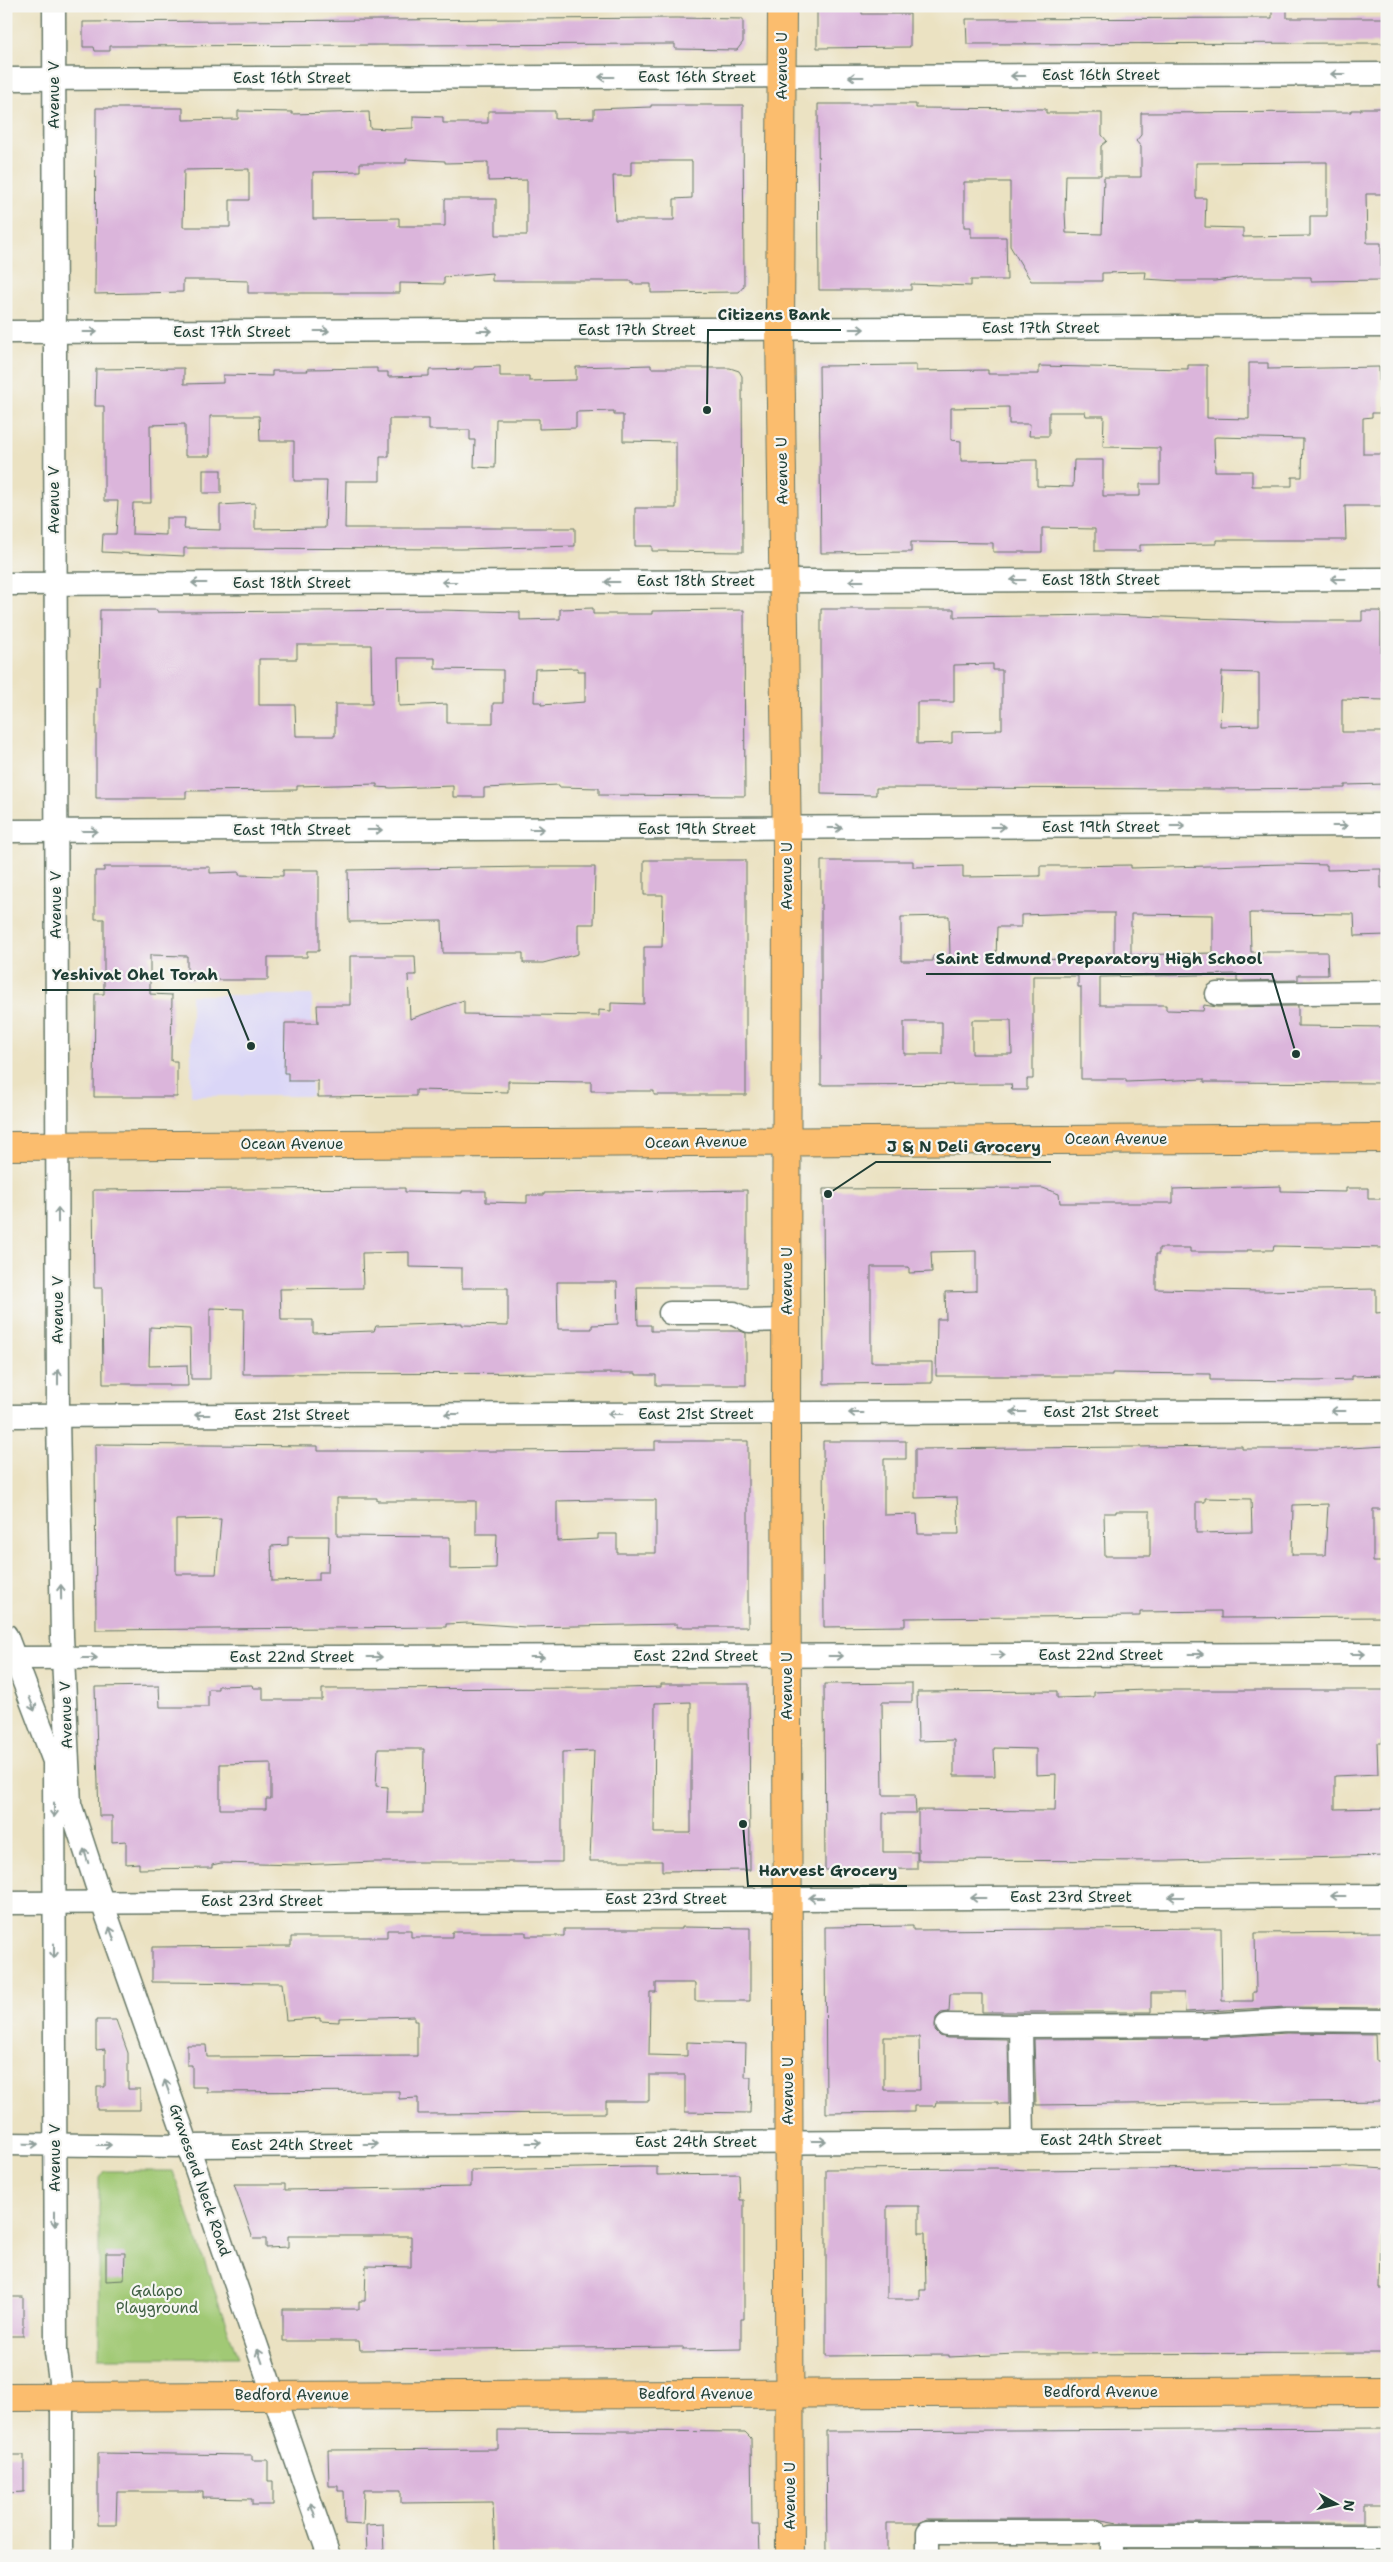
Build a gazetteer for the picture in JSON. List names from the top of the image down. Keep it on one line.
{"streets":{"main road":["Avenue U","Ocean Avenue","Bedford Avenue"],"street":["East 16th Street","Avenue V","East 17th Street","East 18th Street","East 19th Street","East 21st Street","East 22nd Street","East 23rd Street","East 24th Street","Gravesend Neck Road"]},"crossings":[["Avenue U","East 16th Street"],["Avenue U","East 17th Street"],["Avenue U","East 18th Street"],["Avenue U","East 19th Street"],["Avenue U","Ocean Avenue"],["Avenue U","East 21st Street"],["Avenue U","East 22nd Street"],["Avenue U","East 23rd Street"],["Avenue U","East 24th Street"],["Avenue U","Bedford Avenue"],["East 16th Street","Avenue V"],["Avenue V","East 17th Street"],["Avenue V","East 18th Street"],["Avenue V","East 19th Street"],["Avenue V","Ocean Avenue"],["Avenue V","East 21st Street"],["Avenue V","East 22nd Street"],["Avenue V","East 23rd Street"],["Avenue V","East 24th Street"],["Avenue V","Gravesend Neck Road"],["Avenue V","Bedford Avenue"],["East 23rd Street","Gravesend Neck Road"],["East 24th Street","Gravesend Neck Road"],["Gravesend Neck Road","Bedford Avenue"]],"one_way":["East 16th Street","East 17th Street","East 18th Street","East 19th Street","East 21st Street","East 22nd Street","East 24th Street","Gravesend Neck Road"],"parks":["Galapo Playground"],"places":["Citizens Bank","Yeshivat Ohel Torah","Saint Edmund Preparatory High School","J & N Deli Grocery","Harvest Grocery"],"north":"right"}
